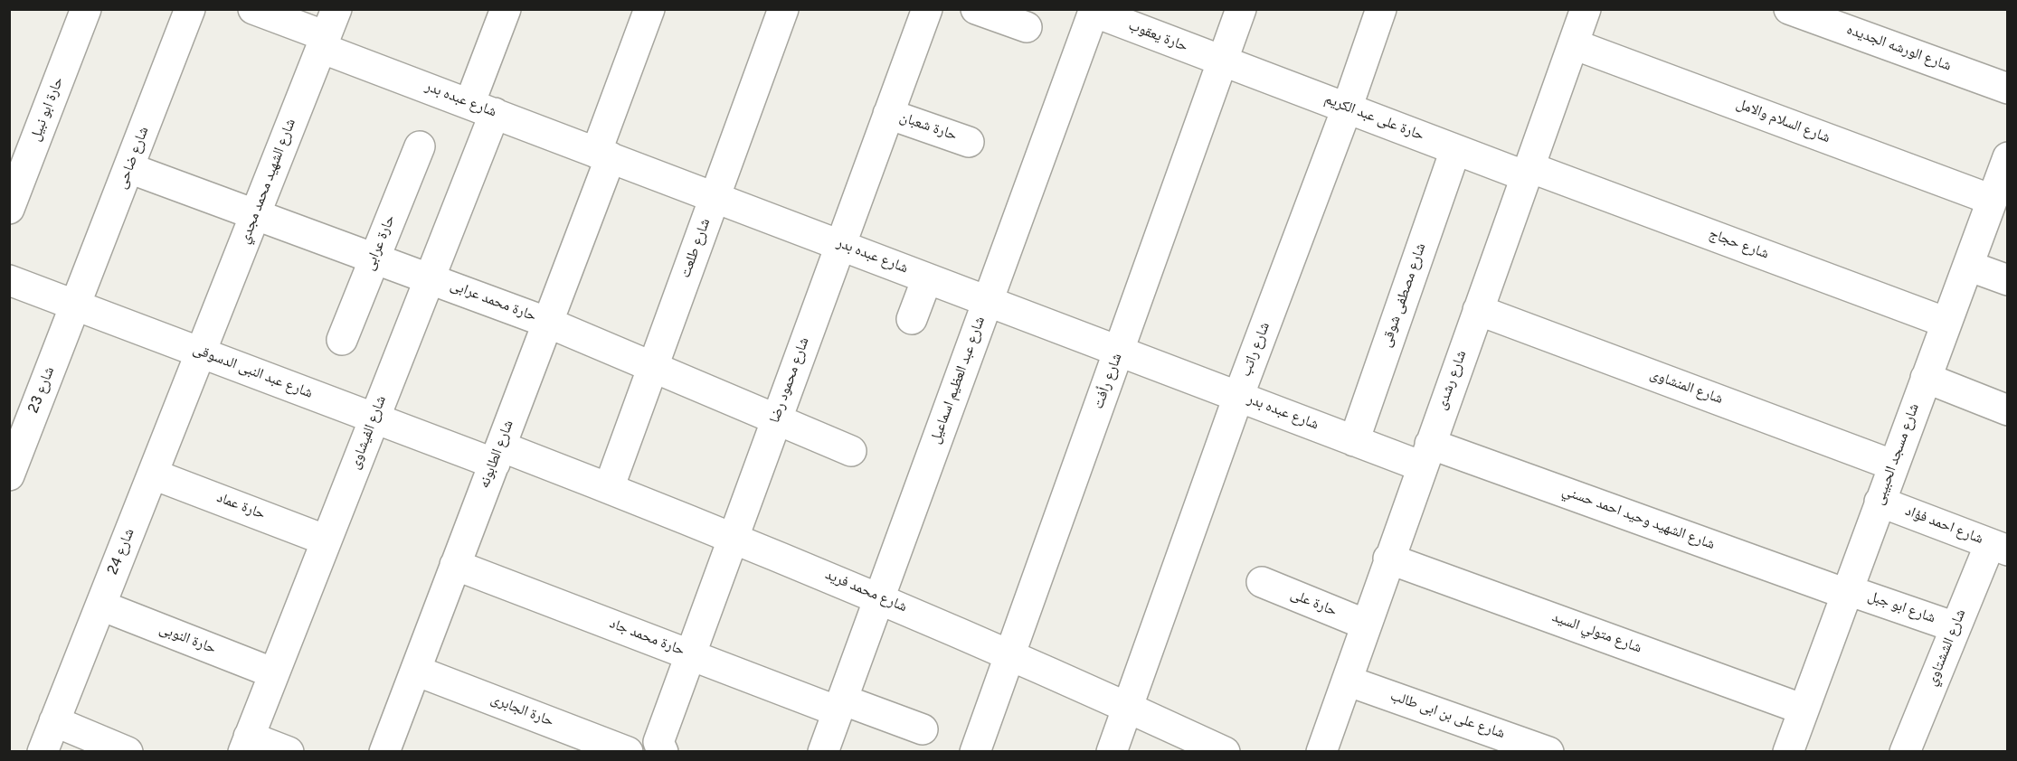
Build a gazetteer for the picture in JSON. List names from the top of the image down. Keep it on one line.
{"streets":{"street":["حارة يعقوب","شارع الورشه الجديده","شارع عبده بدر","حارة ابو نبيل","حارة على عبد الكريم","شارع السلام والامل","حارة شعبان","شارع ضاحى","شارع الشهيد محمد مجدي","حارة عرابى","شارع حجاج","شارع طلعت","شارع مصطفى شوقى","حارة محمد عرابى","شارع راتب","شارع عبد النبى الدسوقى","شارع محمود رضا","شارع عبد العظيم اسماعيل","شارع رشدى","شارع رأفت","شارع المنشاوى","شارع 23","شارع الفيشاوى","شارع الطابونه","شارع مسجد الحبيبى","حارة عماد","شارع الشهيد وحيد احمد حسني","شارع احمد فؤاد","شارع 24","شارع محمد فريد","حارة على","شارع ابو جبل","شارع متولي السيد","حارة محمد جاد","حارة النوبى","شارع الششتاوي","حارة الجابرى","شارع على بن ابى طالب"]},"crossings":[["حارة يعقوب","حارة على عبد الكريم"],["حارة يعقوب","شارع عبد العظيم اسماعيل"],["حارة يعقوب","شارع رأفت"],["شارع عبده بدر","شارع الشهيد محمد مجدي"],["شارع عبده بدر","شارع طلعت"],["شارع عبده بدر","شارع مصطفى شوقى"],["شارع عبده بدر","شارع راتب"],["شارع عبده بدر","شارع محمود رضا"],["شارع عبده بدر","شارع عبد العظيم اسماعيل"],["شارع عبده بدر","شارع رشدى"],["شارع عبده بدر","شارع رأفت"],["شارع عبده بدر","شارع الفيشاوى"],["شارع عبده بدر","شارع الطابونه"],["شارع عبده بدر","شارع الشهيد وحيد احمد حسني"],["حارة على عبد الكريم","شارع حجاج"],["حارة على عبد الكريم","شارع مصطفى شوقى"],["حارة على عبد الكريم","شارع راتب"],["حارة على عبد الكريم","شارع رشدى"],["حارة على عبد الكريم","شارع رأفت"],["شارع السلام والامل","شارع رشدى"],["شارع السلام والامل","شارع مسجد الحبيبى"],["حارة شعبان","شارع محمود رضا"],["شارع ضاحى","حارة محمد عرابى"],["شارع ضاحى","شارع عبد النبى الدسوقى"],["شارع ضاحى","شارع 23"],["شارع الشهيد محمد مجدي","حارة محمد عرابى"],["شارع الشهيد محمد مجدي","شارع عبد النبى الدسوقى"],["شارع الشهيد محمد مجدي","شارع 24"],["حارة عرابى","حارة محمد عرابى"],["شارع حجاج","شارع رشدى"],["شارع حجاج","شارع مسجد الحبيبى"],["شارع طلعت","حارة محمد عرابى"],["شارع طلعت","شارع محمد فريد"],["حارة محمد عرابى","شارع محمود رضا"],["حارة محمد عرابى","شارع الفيشاوى"],["حارة محمد عرابى","شارع الطابونه"],["شارع راتب","شارع محمد فريد"],["شارع عبد النبى الدسوقى","شارع 23"],["شارع عبد النبى الدسوقى","شارع الفيشاوى"],["شارع عبد النبى الدسوقى","شارع الطابونه"],["شارع عبد النبى الدسوقى","شارع 24"],["شارع عبد النبى الدسوقى","شارع محمد فريد"],["شارع محمود رضا","شارع محمد فريد"],["شارع محمود رضا","حارة محمد جاد"],["شارع عبد العظيم اسماعيل","شارع محمد فريد"],["شارع عبد العظيم اسماعيل","حارة محمد جاد"],["شارع رشدى","شارع المنشاوى"],["شارع رشدى","شارع الشهيد وحيد احمد حسني"],["شارع رشدى","حارة على"],["شارع رشدى","شارع متولي السيد"],["شارع رشدى","شارع على بن ابى طالب"],["شارع رأفت","شارع محمد فريد"],["شارع المنشاوى","شارع مسجد الحبيبى"],["شارع الفيشاوى","حارة عماد"],["شارع الفيشاوى","حارة النوبى"],["شارع الطابونه","شارع محمد فريد"],["شارع الطابونه","حارة محمد جاد"],["شارع الطابونه","حارة الجابرى"],["شارع مسجد الحبيبى","شارع الشهيد وحيد احمد حسني"],["شارع مسجد الحبيبى","شارع احمد فؤاد"],["شارع مسجد الحبيبى","شارع ابو جبل"],["شارع مسجد الحبيبى","شارع متولي السيد"],["حارة عماد","شارع 24"],["شارع الشهيد وحيد احمد حسني","شارع ابو جبل"],["شارع احمد فؤاد","شارع الششتاوي"],["شارع 24","حارة النوبى"],["شارع ابو جبل","شارع الششتاوي"]]}
